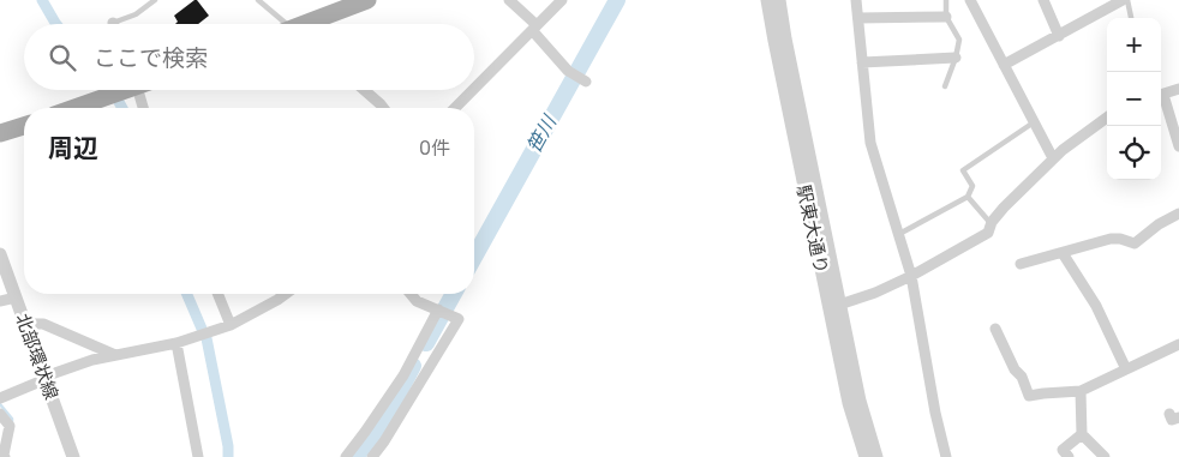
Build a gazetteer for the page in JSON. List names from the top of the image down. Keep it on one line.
{"streets":{"street":["駅東大通り","北部環状線"]},"water":["笹川"],"page":{"map_buttons":["+","−"],"search":"ここで検索","heading":["周辺","0件"]}}
